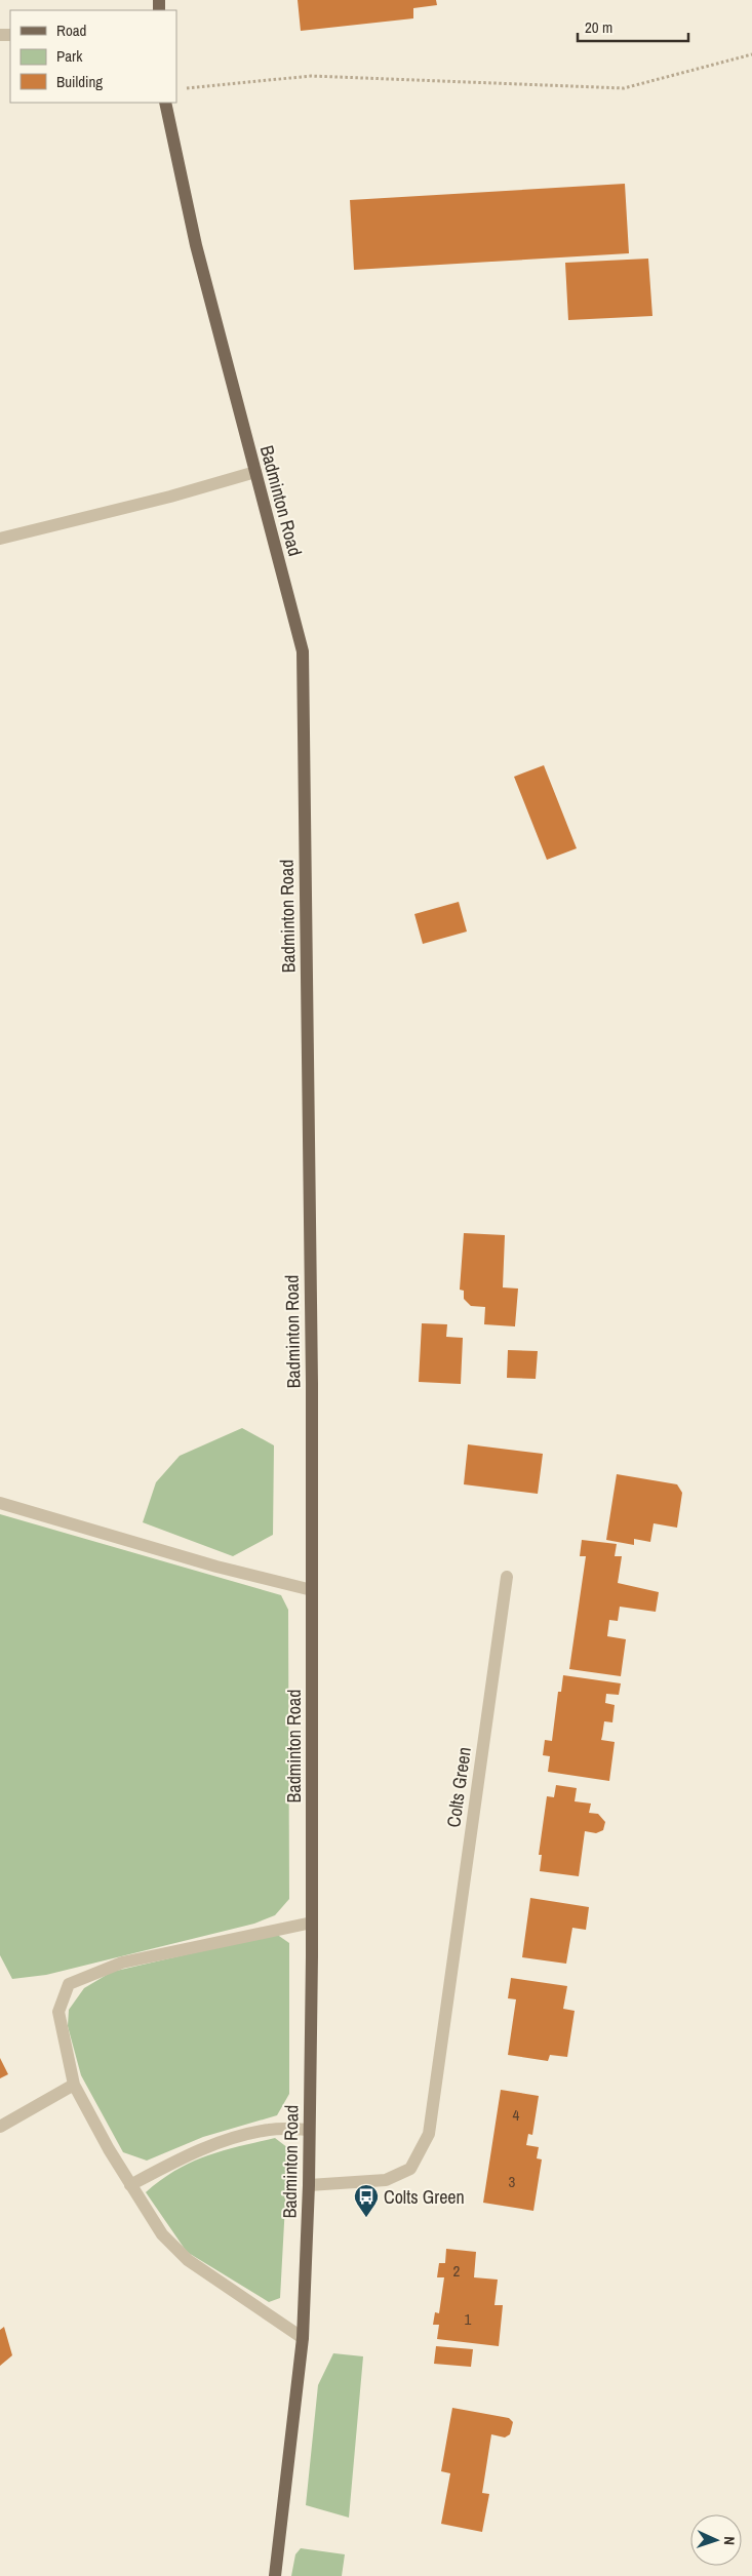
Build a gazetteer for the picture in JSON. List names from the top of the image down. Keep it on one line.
{"streets":{"main road":["Badminton Road"],"street":["Colts Green"]},"crossings":[["Badminton Road","Colts Green"]],"places":{"bus stop":["Colts Green"]},"house_numbers":["4","3","2","1"],"legend":["Road","Park","Building"],"scale_bar":"20 m","north":"right"}
